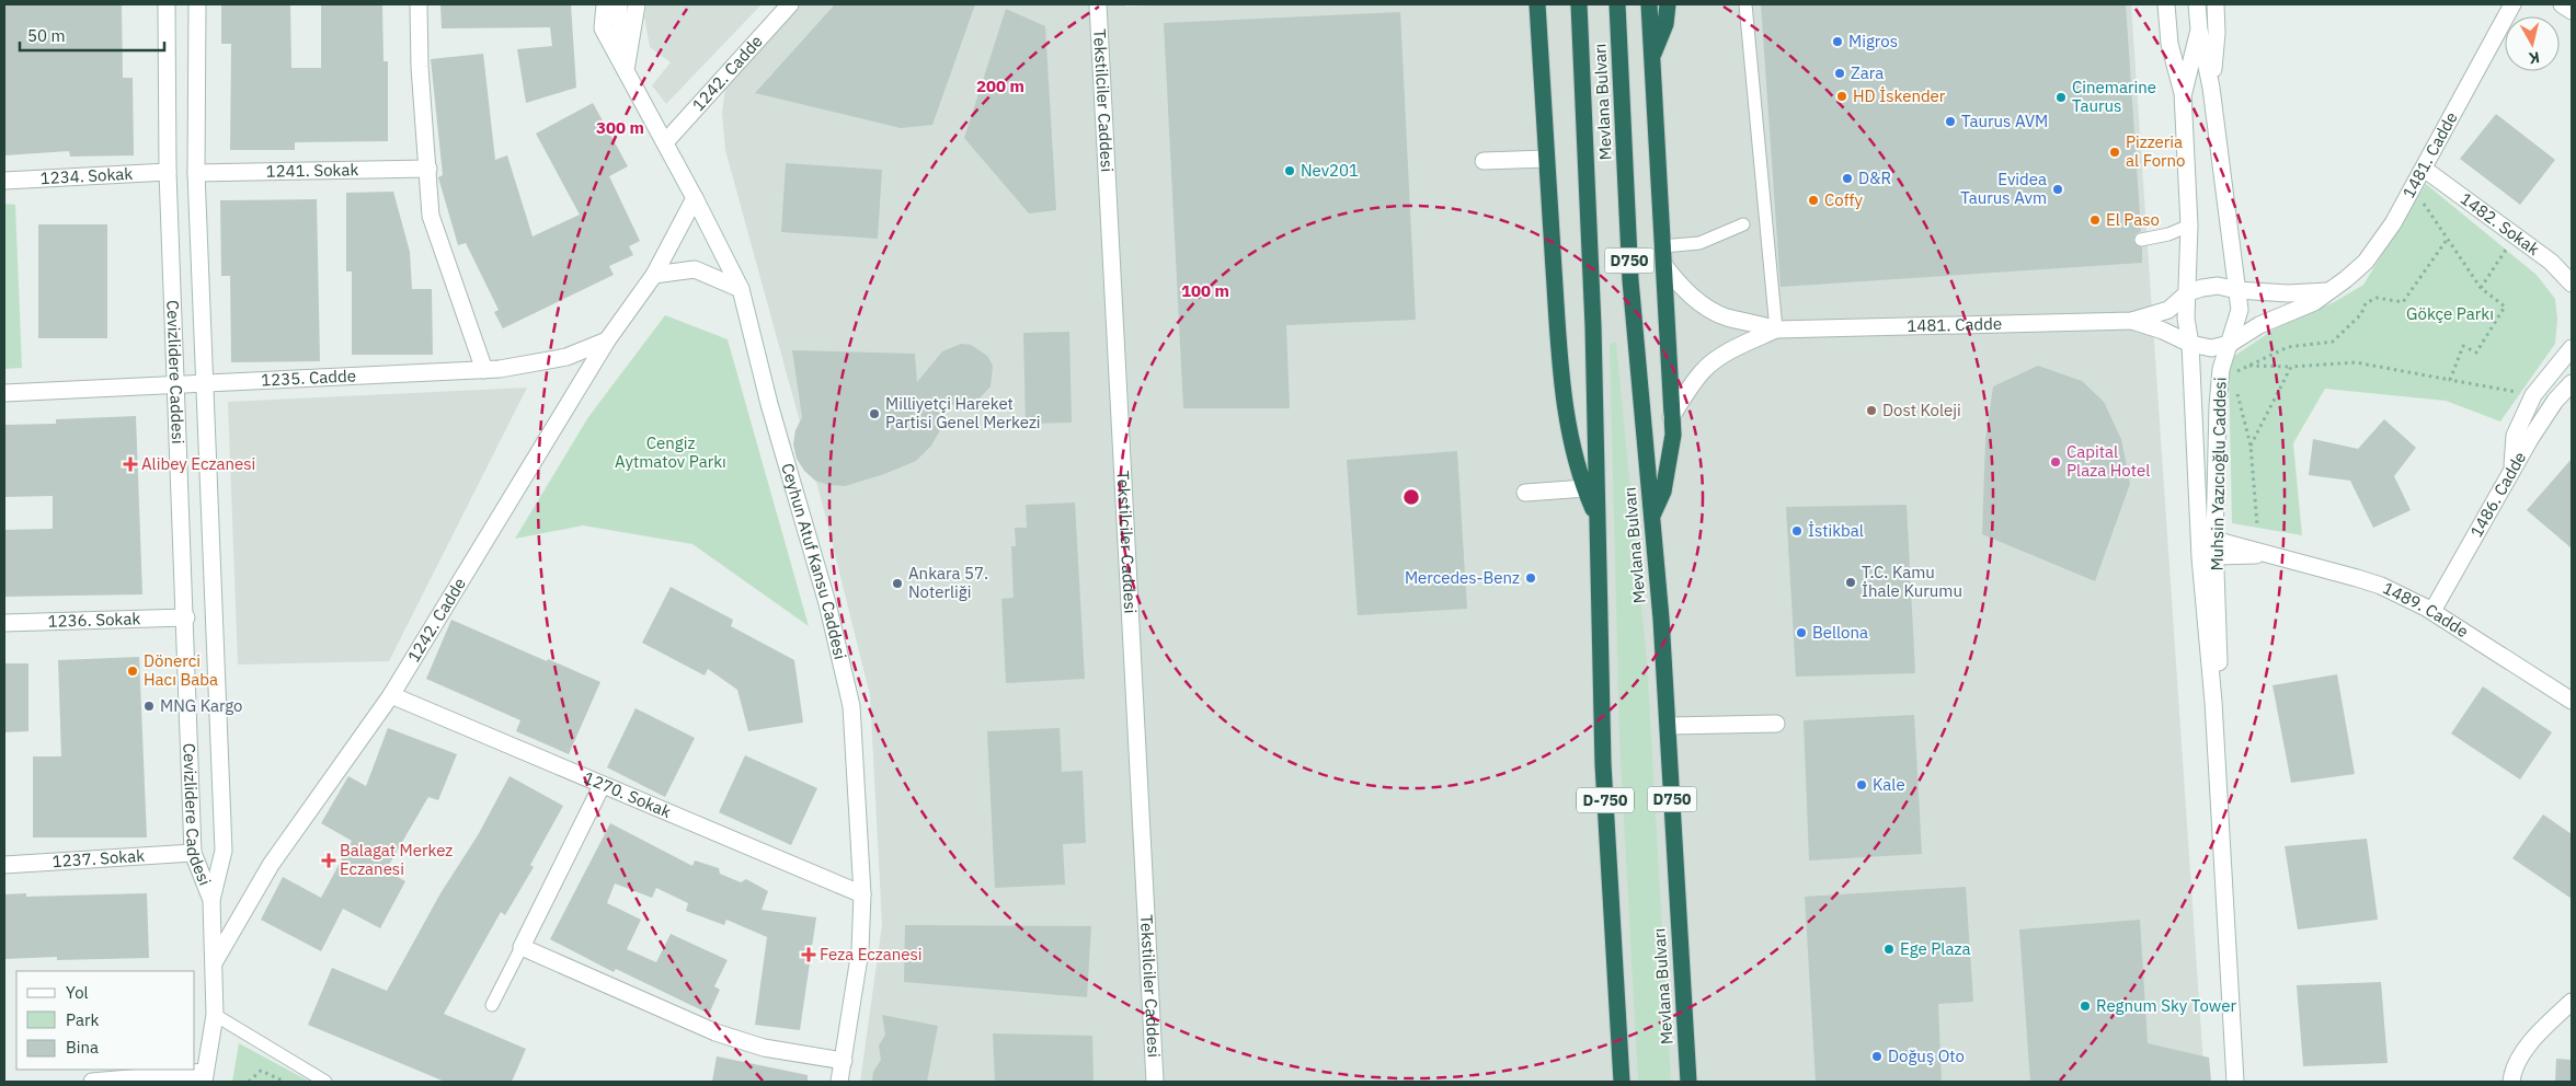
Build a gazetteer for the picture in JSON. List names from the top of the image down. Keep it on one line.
{"streets":{"highway":["Mevlana Bulvarı","D750","D-750"],"street":["1242. Cadde","Tekstilciler Caddesi","1481. Cadde","1241. Sokak","1234. Sokak","1482. Sokak","Cevizlidere Caddesi","1235. Cadde","Muhsin Yazıcıoğlu Caddesi","1486. Cadde","Ceyhun Atuf Kansu Caddesi","1489. Cadde","1236. Sokak","1270. Sokak","1237. Sokak"]},"crossings":[["1242. Cadde","Cevizlidere Caddesi"],["1242. Cadde","1235. Cadde"],["1242. Cadde","Ceyhun Atuf Kansu Caddesi"],["1242. Cadde","1270. Sokak"],["1481. Cadde","1482. Sokak"],["1481. Cadde","Muhsin Yazıcıoğlu Caddesi"],["1241. Sokak","Cevizlidere Caddesi"],["1234. Sokak","Cevizlidere Caddesi"],["Cevizlidere Caddesi","1235. Cadde"],["Cevizlidere Caddesi","1236. Sokak"],["Cevizlidere Caddesi","1237. Sokak"],["Muhsin Yazıcıoğlu Caddesi","1489. Cadde"],["1486. Cadde","1489. Cadde"],["Ceyhun Atuf Kansu Caddesi","1270. Sokak"]],"parks":["Gökçe Parkı","Cengiz Aytmatov Parkı"],"places":{"other":["Migros","Zara","HD İskender","Cinemarine Taurus","Taurus AVM","Pizzeria al Forno","Nev201","D&R","Evidea Taurus Avm","Coffy","El Paso","Dost Koleji","Milliyetçi Hareket Partisi Genel Merkezi","Capital Plaza Hotel","İstikbal","Mercedes-Benz","T.C. Kamu İhale Kurumu","Ankara 57. Noterliği","Bellona","Dönerci Hacı Baba","MNG Kargo","Kale","Ege Plaza","Regnum Sky Tower","Doğuş Oto"],"health":["Alibey Eczanesi","Balagat Merkez Eczanesi","Feza Eczanesi"]},"legend":["Yol","Park","Bina"],"scale_bar":"50 m","north":"bottom","rings":["200 m","300 m","100 m"]}
